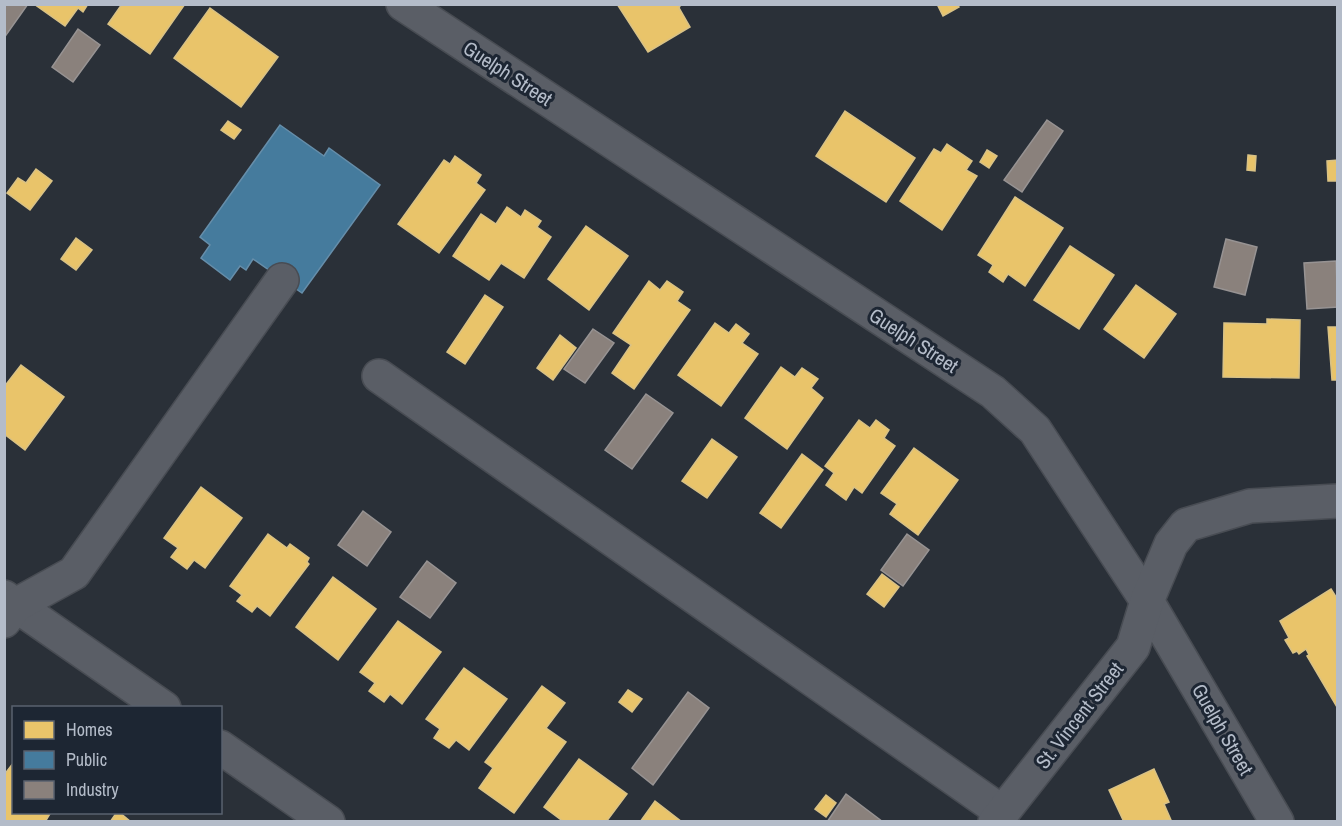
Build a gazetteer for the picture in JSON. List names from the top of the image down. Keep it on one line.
{"streets":{"street":["Guelph Street","St. Vincent Street"]},"crossings":[["Guelph Street","St. Vincent Street"]],"legend":["Homes","Public","Industry"]}
